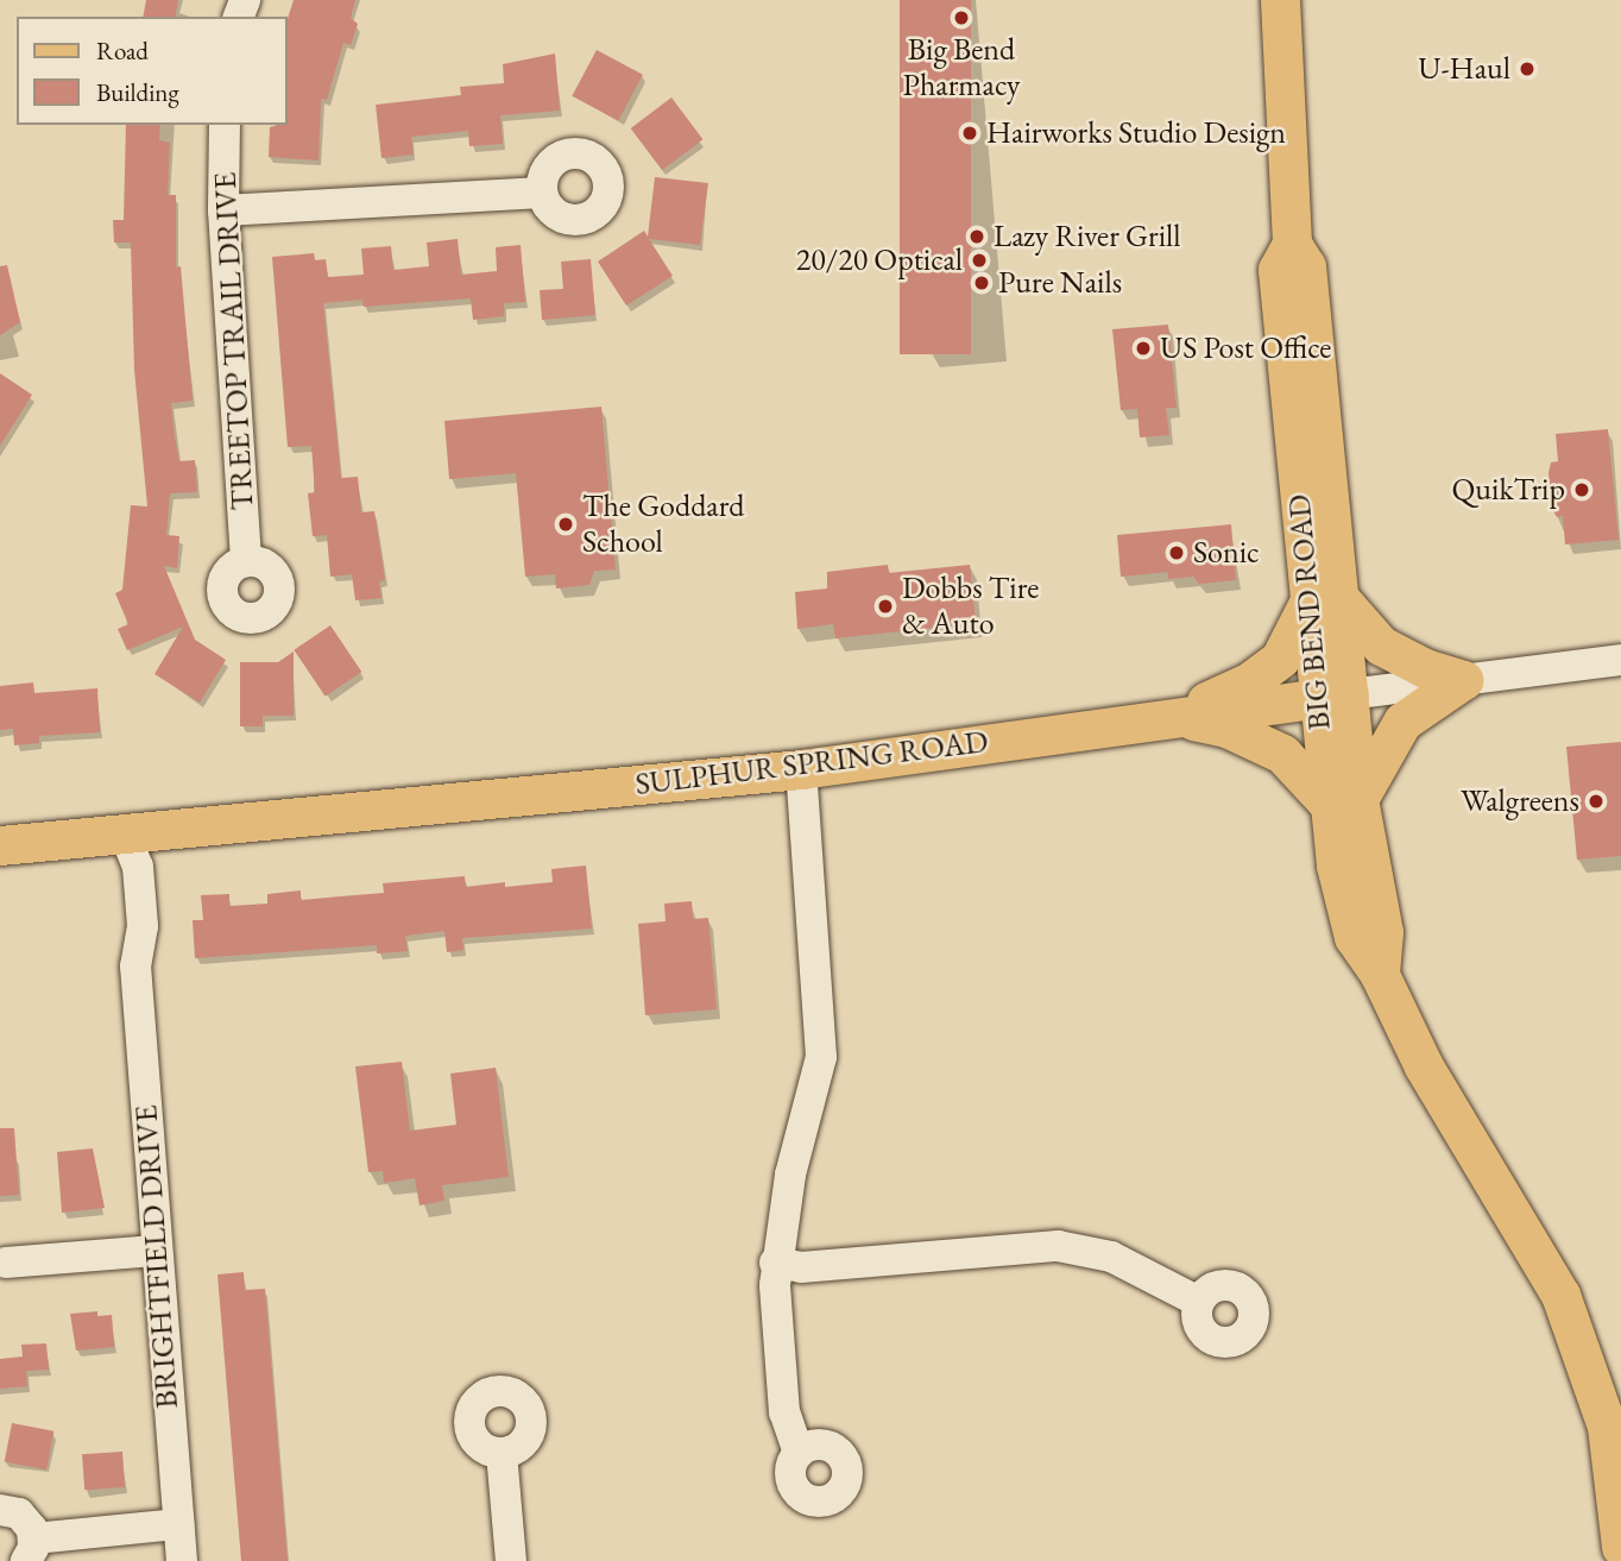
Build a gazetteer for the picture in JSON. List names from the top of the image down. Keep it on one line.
{"streets":{"main road":["BIG BEND ROAD","SULPHUR SPRING ROAD"],"street":["TREETOP TRAIL DRIVE","BRIGHTFIELD DRIVE"]},"crossings":[["BIG BEND ROAD","SULPHUR SPRING ROAD"],["SULPHUR SPRING ROAD","BRIGHTFIELD DRIVE"]],"places":["Big Bend Pharmacy","U-Haul","Hairworks Studio Design","Lazy River Grill","20/20 Optical","Pure Nails","US Post Office","QuikTrip","The Goddard School","Sonic","Dobbs Tire & Auto","Walgreens"],"legend":["Road","Building"]}
